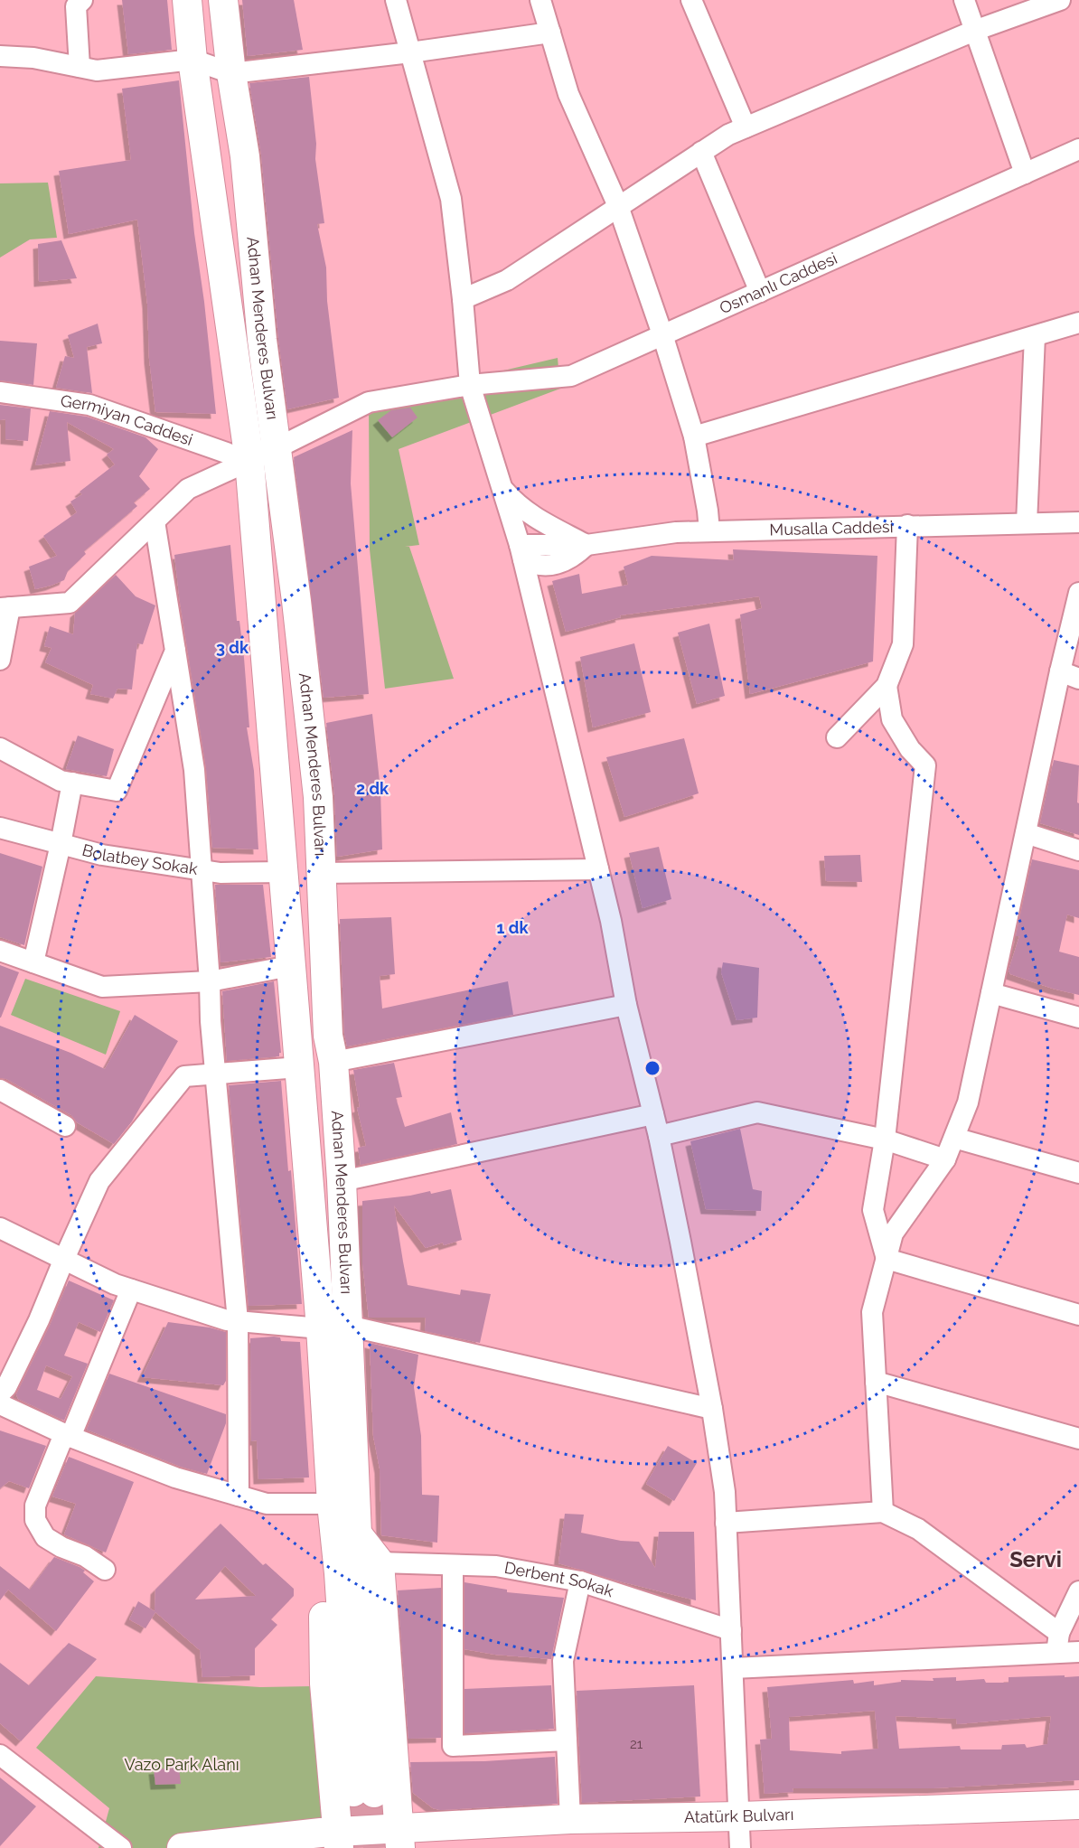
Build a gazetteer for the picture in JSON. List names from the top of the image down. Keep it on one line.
{"streets":{"main road":["Adnan Menderes Bulvarı","Atatürk Bulvarı"],"street":["Osmanlı Caddesi","Germiyan Caddesi","Musalla Caddesi","Bolatbey Sokak","Derbent Sokak"]},"crossings":[["Osmanlı Caddesi","Adnan Menderes Bulvarı"],["Osmanlı Caddesi","Germiyan Caddesi"],["Adnan Menderes Bulvarı","Germiyan Caddesi"],["Adnan Menderes Bulvarı","Bolatbey Sokak"]],"districts":["Servi"],"parks":["Vazo Park Alanı"],"house_numbers":["21"],"rings":["3 dk","2 dk","1 dk"]}
